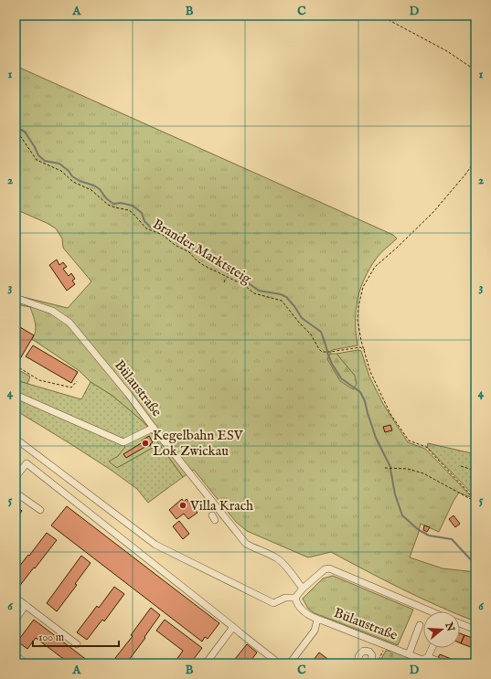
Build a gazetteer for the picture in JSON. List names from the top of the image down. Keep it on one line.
{"streets":{"street":["Bülaustraße"],"path":["Brander Marktsteig"]},"places":["Kegelbahn ESV Lok Zwickau","Villa Krach"],"scale_bar":"100 m","north":"right","grid":{"columns":["A","B","C","D"],"rows":["1","2","3","4","5","6"]}}
